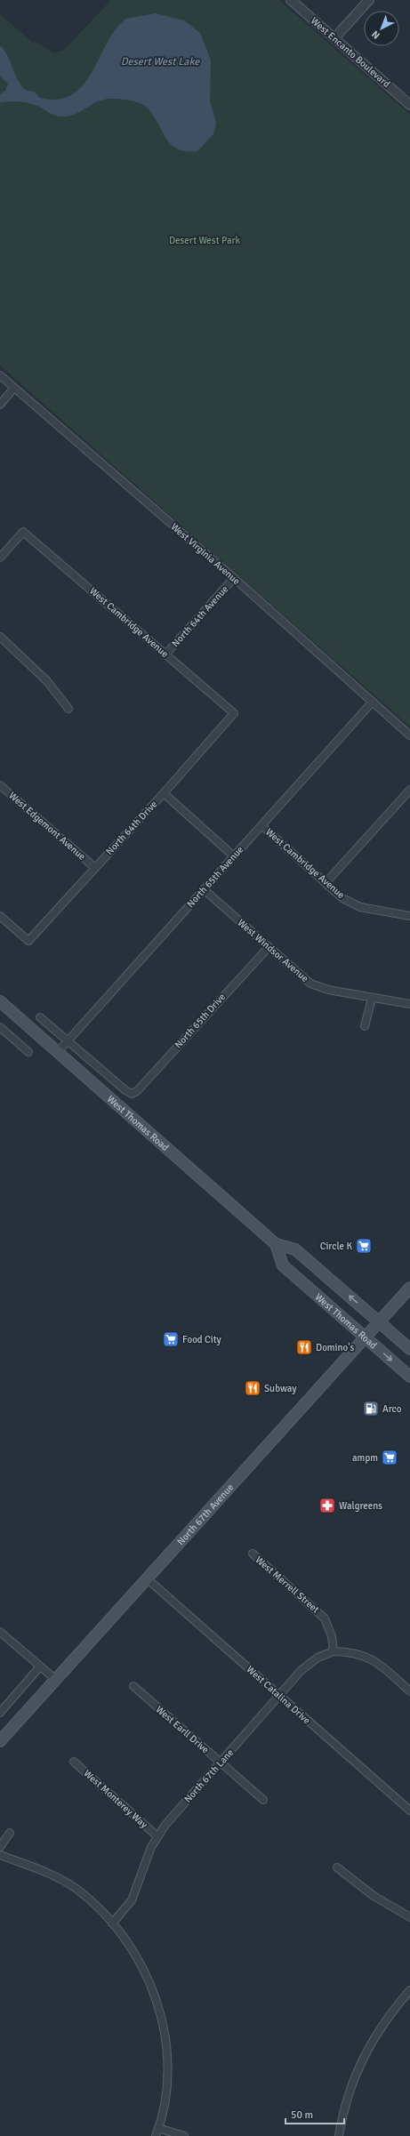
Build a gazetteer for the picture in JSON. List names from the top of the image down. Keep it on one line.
{"streets":{"main road":["West Thomas Road","North 67th Avenue"],"street":["West Encanto Boulevard","West Virginia Avenue","North 64th Avenue","West Cambridge Avenue","West Edgemont Avenue","North 64th Drive","North 65th Avenue","West Windsor Avenue","North 65th Drive","West Merrell Street","West Catalina Drive","West Earll Drive","North 67th Lane","West Monterey Way"]},"crossings":[["West Virginia Avenue","North 64th Avenue"],["West Virginia Avenue","North 65th Avenue"],["North 64th Avenue","West Cambridge Avenue"],["West Cambridge Avenue","North 64th Drive"],["West Cambridge Avenue","North 65th Avenue"],["West Edgemont Avenue","North 64th Drive"],["North 65th Avenue","West Windsor Avenue"],["North 65th Avenue","West Thomas Road"],["West Windsor Avenue","North 65th Drive"],["North 65th Drive","West Thomas Road"],["West Thomas Road","North 67th Avenue"],["North 67th Avenue","West Catalina Drive"],["West Merrell Street","North 67th Lane"],["West Catalina Drive","North 67th Lane"],["West Earll Drive","North 67th Lane"],["North 67th Lane","West Monterey Way"]],"water":["Desert West Lake"],"parks":["Desert West Park"],"places":{"supermarket":["Circle K","Food City","ampm"],"restaurant":["Domino's","Subway"],"fuel station":["Arco"],"pharmacy":["Walgreens"]},"scale_bar":"50 m","north":"bottom left"}
